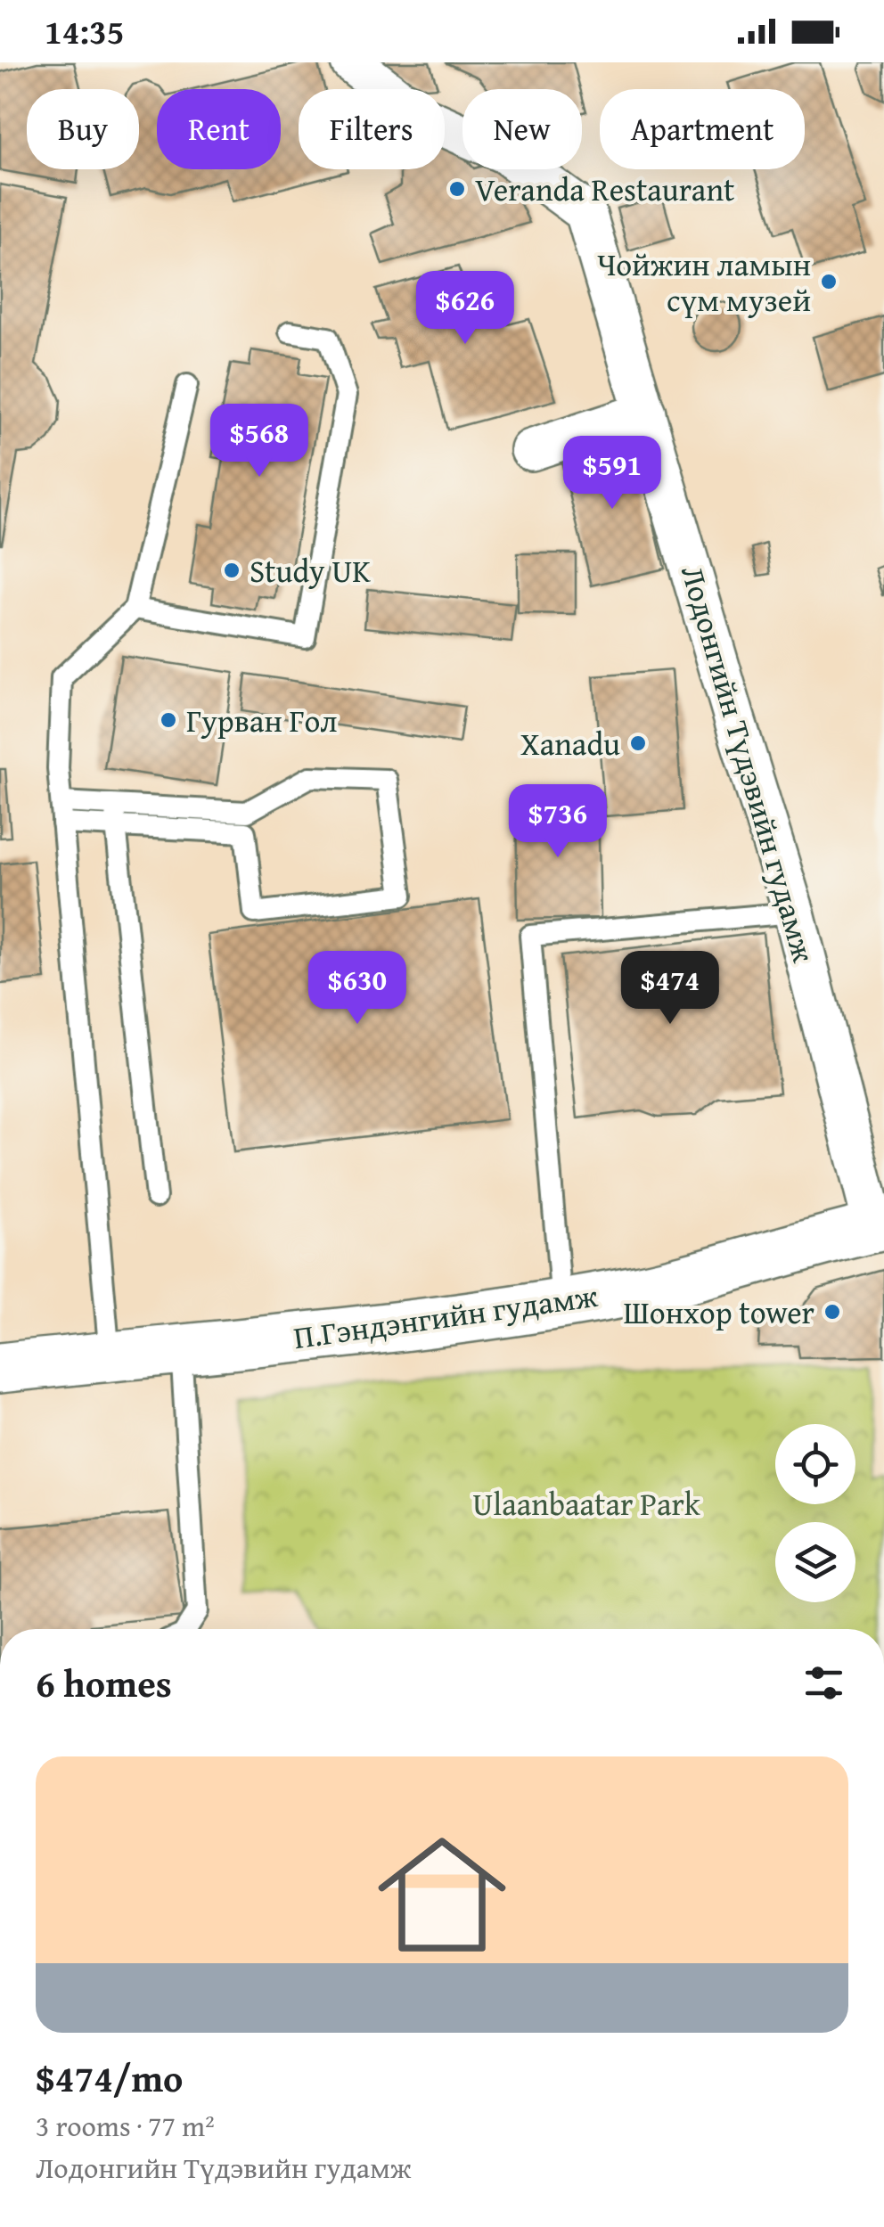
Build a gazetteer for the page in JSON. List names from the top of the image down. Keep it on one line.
{"streets":{"street":["Лодонгийн Түдэвийн гудамж","П.Гэндэнгийн гудамж"]},"crossings":[["Лодонгийн Түдэвийн гудамж","П.Гэндэнгийн гудамж"]],"parks":["Ulaanbaatar Park"],"places":["Veranda Restaurant","Чойжин ламын сүм музей","Study UK","Гурван Гол","Xanadu","Шонхор tower"],"page":{"status":"14:35","chip":["Buy","Rent","Filters","New","Apartment"],"price":["$626","$568","$591","$736","$630","$474"],"heading":"6 homes","list":[{"name":"$474/mo","note":"3 rooms · 77 m² · Лодонгийн Түдэвийн гудамж"}]}}
